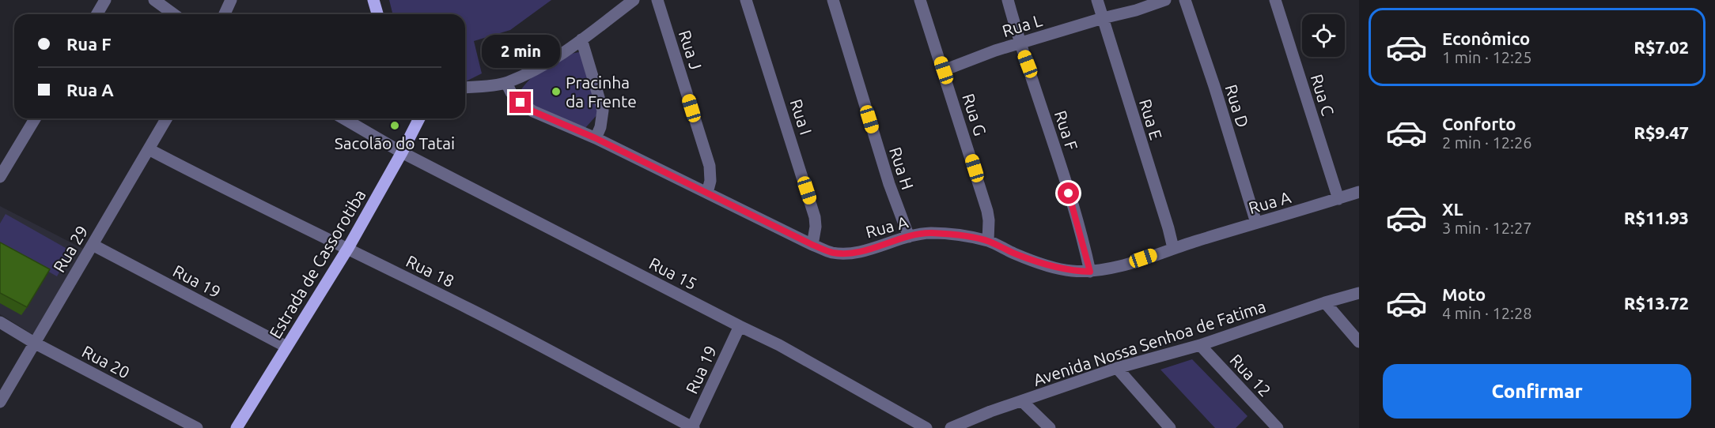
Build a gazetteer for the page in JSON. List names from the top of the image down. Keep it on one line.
{"streets":{"main road":["Estrada de Cassorotiba"],"street":["Rua L","Rua J","Rua C","Rua D","Rua G","Rua I","Rua E","Rua F","Rua H","Rua A","Rua 29","Rua 18","Rua 15","Rua 19","Avenida Nossa Senhoa de Fatima","Rua 20","Rua 12"]},"crossings":[["Rua L","Rua G"],["Rua L","Rua E"],["Rua L","Rua F"],["Rua J","Rua A"],["Rua C","Rua A"],["Rua D","Rua A"],["Rua G","Rua A"],["Rua I","Rua A"],["Rua E","Rua A"],["Rua F","Rua A"],["Rua H","Rua A"],["Rua 29","Rua 18"],["Rua 29","Rua 19"],["Rua 29","Rua 20"],["Estrada de Cassorotiba","Rua 18"],["Estrada de Cassorotiba","Rua 15"],["Estrada de Cassorotiba","Rua 19"],["Rua 18","Rua 19"],["Rua 15","Rua 19"],["Avenida Nossa Senhoa de Fatima","Rua 12"]],"places":["Pracinha da Frente","Sacolão do Tatai"],"page":{"list":[{"name":"Econômico","note":"1 min · 12:25","value":"R$7.02"},{"name":"Conforto","note":"2 min · 12:26","value":"R$9.47"},{"name":"XL","note":"3 min · 12:27","value":"R$11.93"},{"name":"Moto","note":"4 min · 12:28","value":"R$13.72"}],"banner":["Rua F","Rua A"],"bubble":"2 min","buttons":"Confirmar"}}
